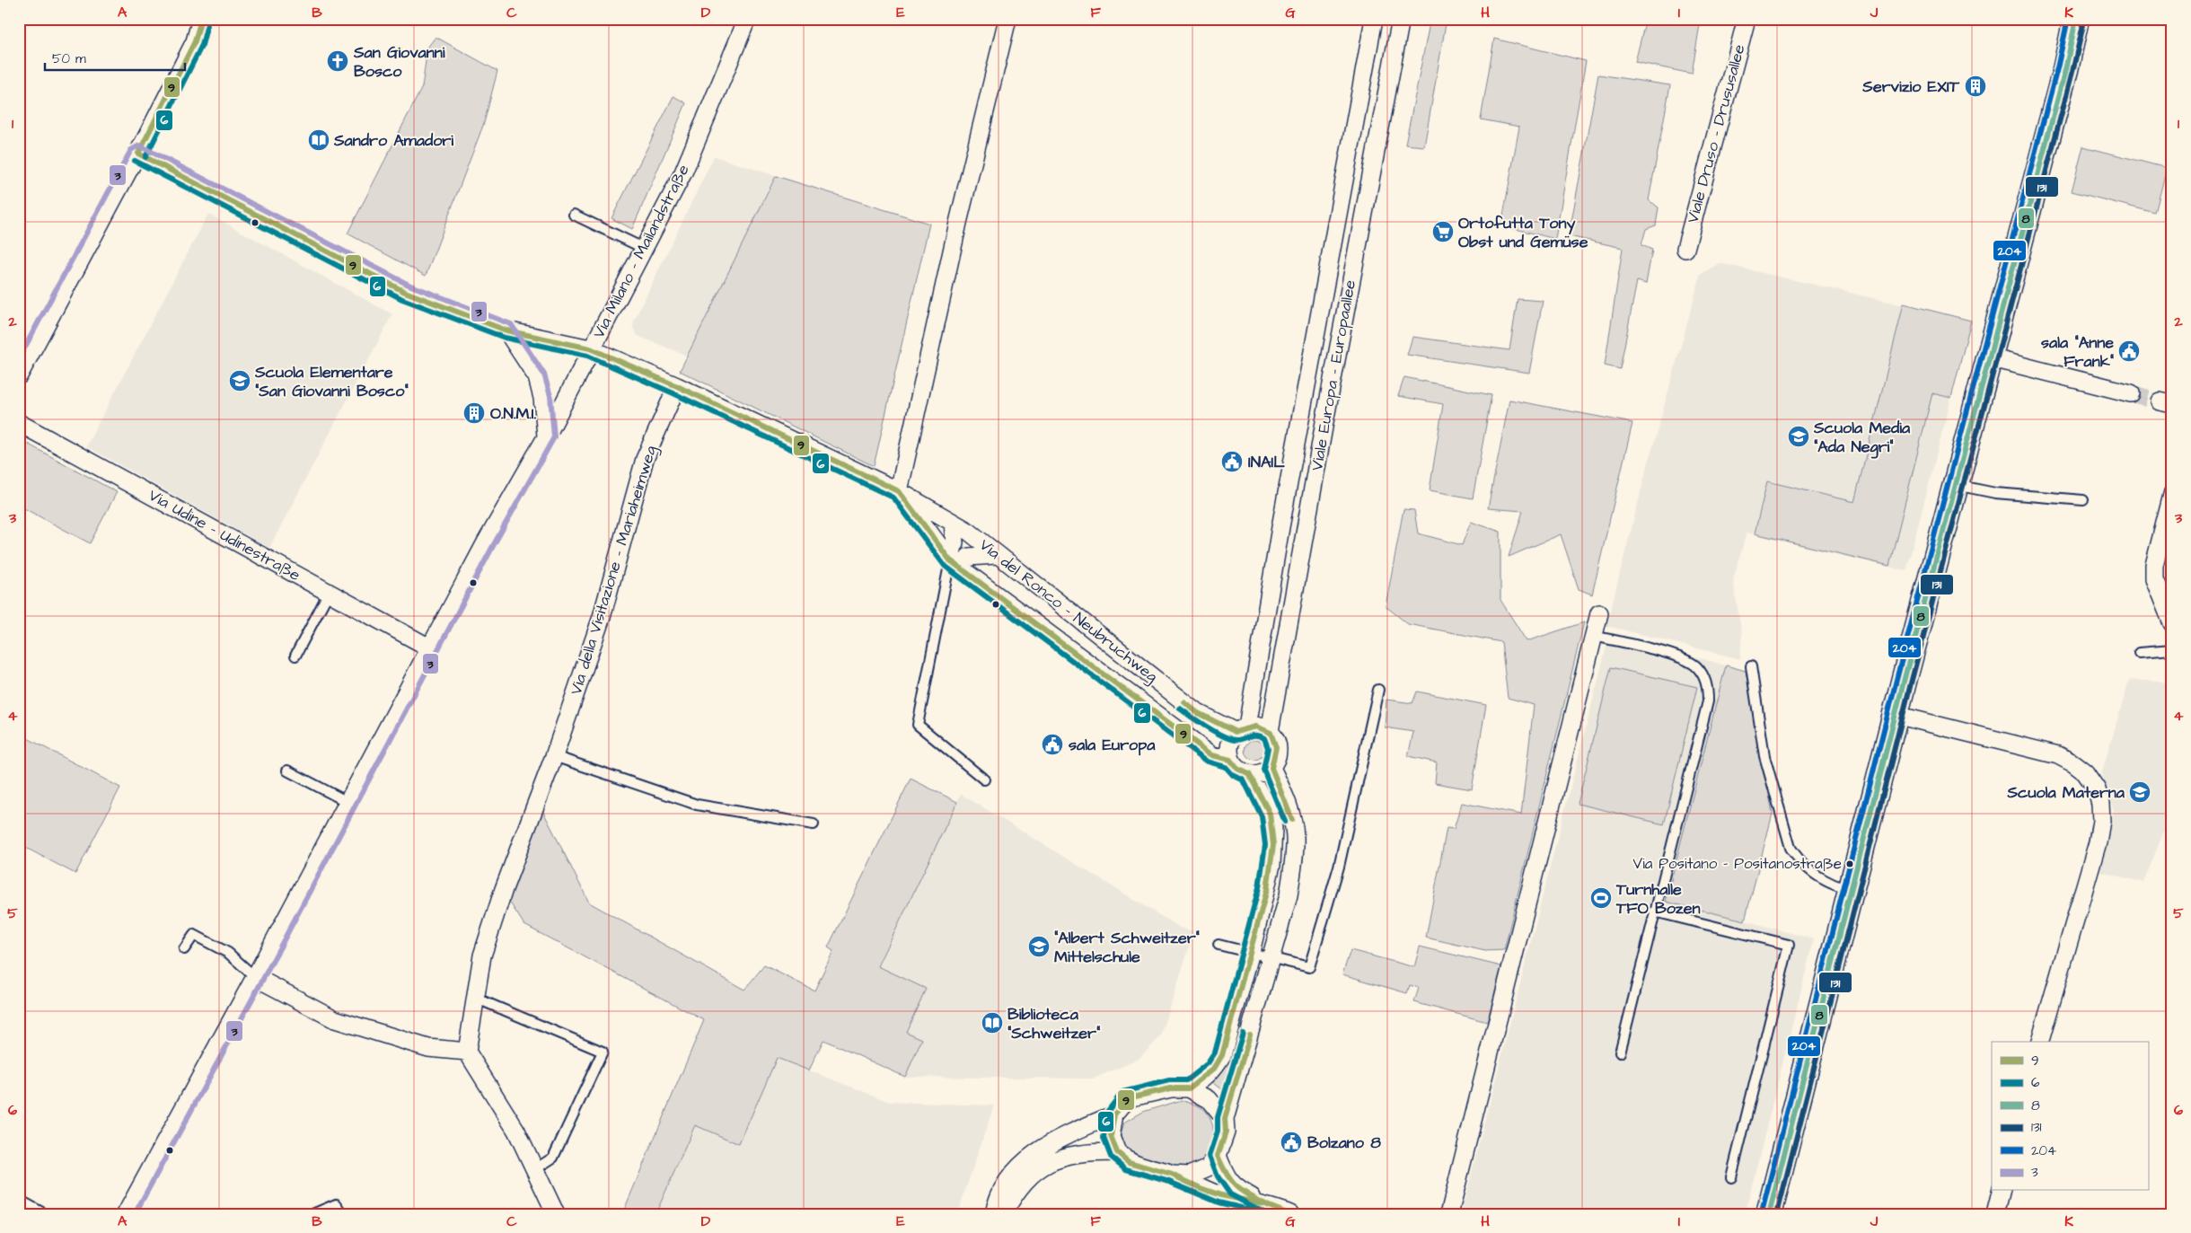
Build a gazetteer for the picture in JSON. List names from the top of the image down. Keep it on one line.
{"streets":{"street":["Viale Druso - Drususallee","Via Milano - Mailandstraße","Viale Europa - Europaallee","Via Udine - Udinestraße","Via della Visitazione - Mariaheimweg","Via del Ronco - Neubruchweg"]},"crossings":[["Via Milano - Mailandstraße","Via Udine - Udinestraße"],["Via Milano - Mailandstraße","Via del Ronco - Neubruchweg"],["Viale Europa - Europaallee","Via del Ronco - Neubruchweg"],["Via della Visitazione - Mariaheimweg","Via del Ronco - Neubruchweg"]],"places":{"church":["San Giovanni Bosco"],"building":["Servizio EXIT","O.N.M.I."],"library":["Sandro Amadori","Biblioteca \"Schweitzer\""],"supermarket":["Ortofutta Tony Obst und Gemüse"],"public building":["sala \"Anne Frank\"","INAIL","sala Europa","Bolzano 8"],"school or university":["Scuola Elementare \"San Giovanni Bosco\"","Scuola Media \"Ada Negri\"","Scuola Materna","\"Albert Schweitzer\" Mittelschule"],"other":["Via Positano - Positanostraße"],"sports":["Turnhalle TFO Bozen"]},"lines":["transit line 9","transit line 8","transit line 204","transit line 6","transit line 131","transit line 3"],"legend":["9","6","8","131","204","3"],"scale_bar":"50 m","grid":{"columns":["A","B","C","D","E","F","G","H","I","J","K"],"rows":["1","2","3","4","5","6"]}}
